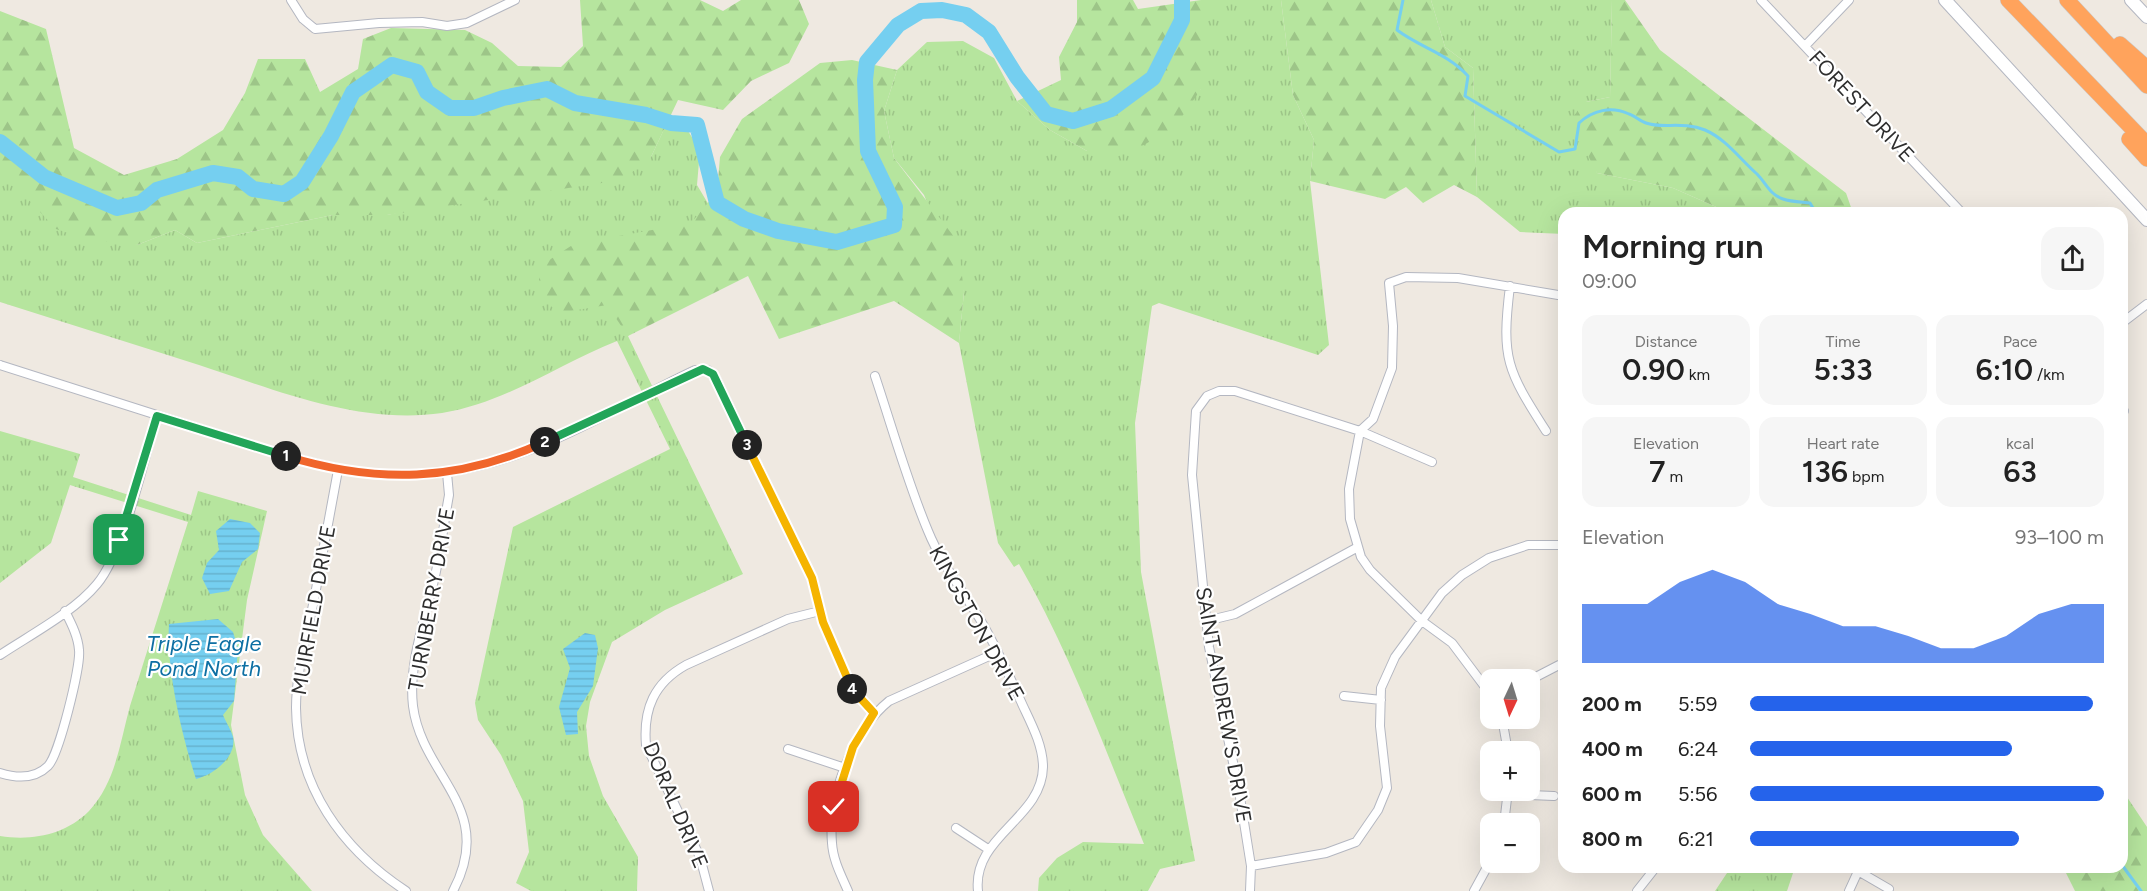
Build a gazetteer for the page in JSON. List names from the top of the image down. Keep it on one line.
{"streets":{"street":["FOREST DRIVE","TURNBERRY DRIVE","MUIRFIELD DRIVE","KINGSTON DRIVE","SAINT ANDREW'S DRIVE","DORAL DRIVE"]},"water":["Triple Eagle Pond North"],"north":"bottom","page":{"heading":["Morning run","09:00"],"stats":[["Distance","0.90 km"],["Time","5:33"],["Pace","6:10 /km"],["Elevation","7 m"],["Heart rate","136 bpm"],["kcal","63"]],"pins":["2","3","1","4"],"chart":["Elevation","93–100 m"],"map_buttons":["+","−"],"list":[{"name":"200 m","note":"5:59"},{"name":"400 m","note":"6:24"},{"name":"600 m","note":"5:56"},{"name":"800 m","note":"6:21"}]}}
